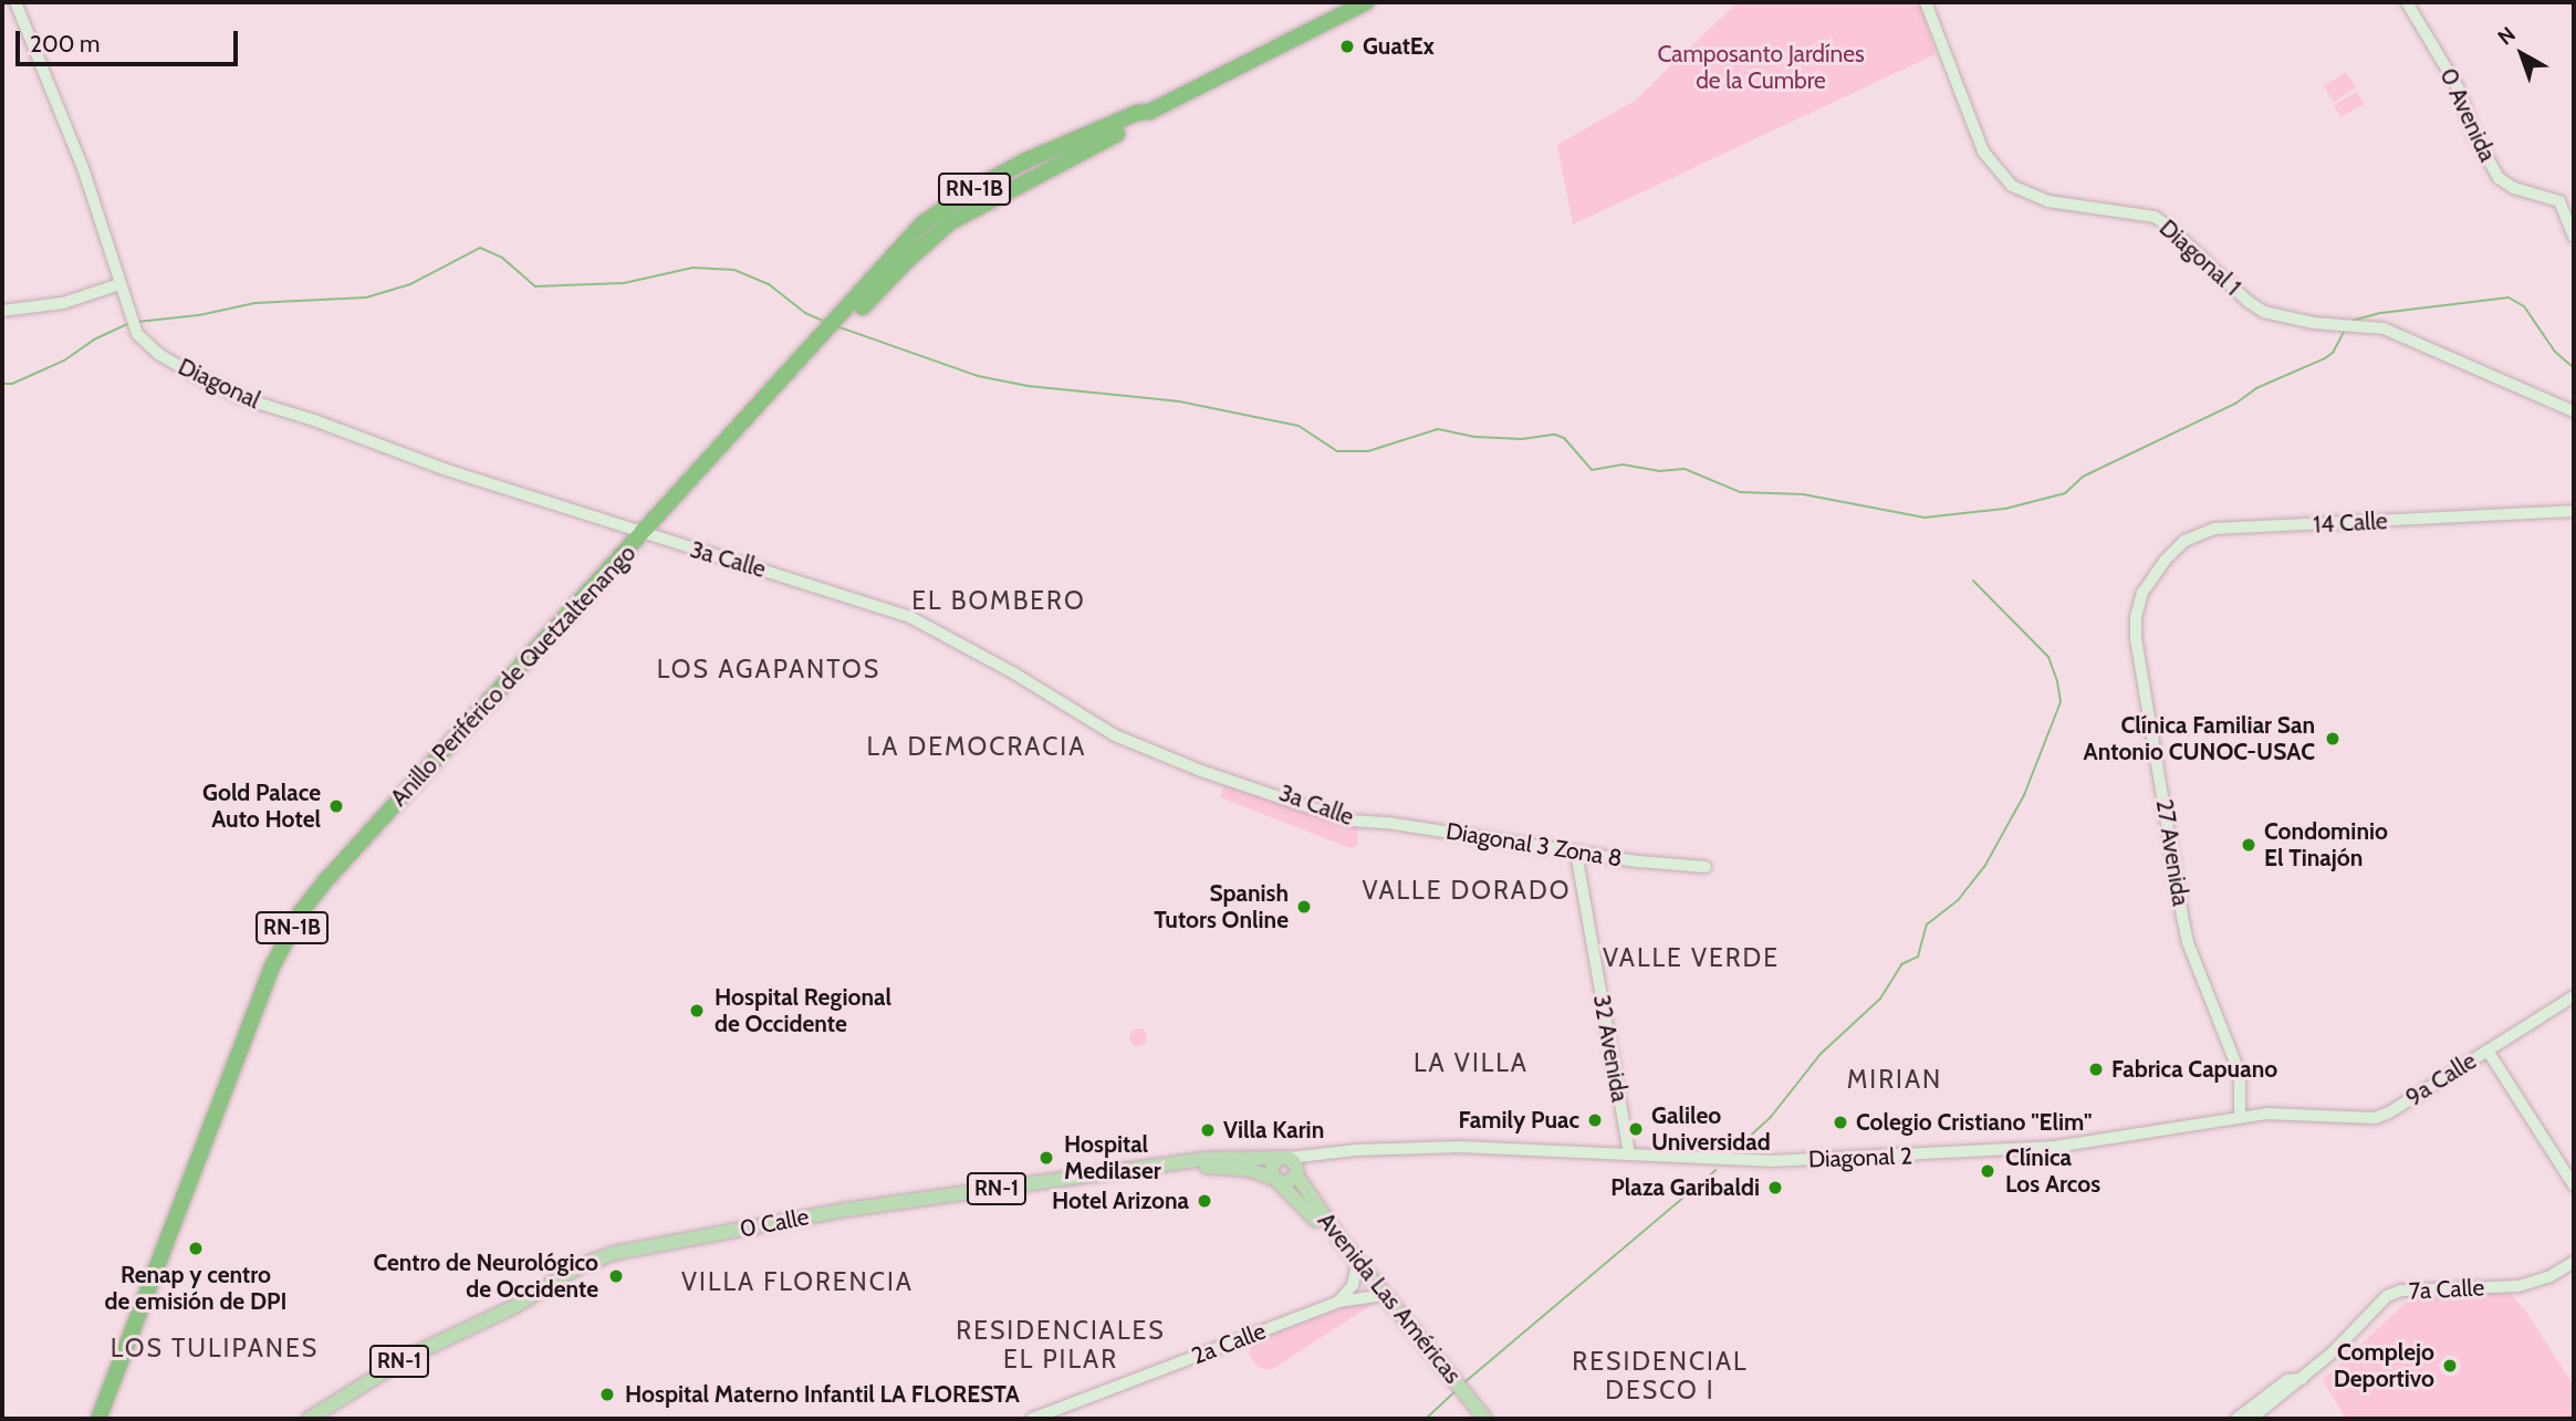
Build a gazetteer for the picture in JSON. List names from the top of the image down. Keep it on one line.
{"streets":{"highway":["RN-1B","Anillo Periférico de Quetzaltenango"],"main road":["RN-1","0 Calle","Avenida Las Américas"],"street":["0 Avenida","Diagonal 1","Diagonal","14 Calle","3a Calle","Diagonal 3 Zona 8","27 Avenida","32 Avenida","9a Calle","Diagonal 2","7a Calle","2a Calle"]},"crossings":[["Diagonal","3a Calle"],["Diagonal","Anillo Periférico de Quetzaltenango"],["14 Calle","27 Avenida"],["3a Calle","Anillo Periférico de Quetzaltenango"],["3a Calle","Diagonal 3 Zona 8"],["Diagonal 3 Zona 8","32 Avenida"],["27 Avenida","Diagonal 2"],["32 Avenida","Diagonal 2"],["9a Calle","Diagonal 2"],["Diagonal 2","0 Calle"],["Diagonal 2","Avenida Las Américas"],["0 Calle","Avenida Las Américas"],["Avenida Las Américas","2a Calle"]],"districts":["EL BOMBERO","LOS AGAPANTOS","LA DEMOCRACIA","VALLE DORADO","VALLE VERDE","LA VILLA","MIRIAN","VILLA FLORENCIA","RESIDENCIALES EL PILAR","LOS TULIPANES","RESIDENCIAL DESCO I"],"parks":["Camposanto Jardínes de la Cumbre"],"places":["GuatEx","Clínica Familiar San Antonio CUNOC-USAC","Gold Palace Auto Hotel","Condominio El Tinajón","Spanish Tutors Online","Hospital Regional de Occidente","Fabrica Capuano","Family Puac","Colegio Cristiano \"Elim\"","Galileo Universidad","Villa Karin","Hospital Medilaser","Clínica Los Arcos","Plaza Garibaldi","Hotel Arizona","Renap y centro de emisión de DPI","Centro de Neurológico de Occidente","Complejo Deportivo","Hospital Materno Infantil LA FLORESTA"],"scale_bar":"200 m","north":"top left"}
